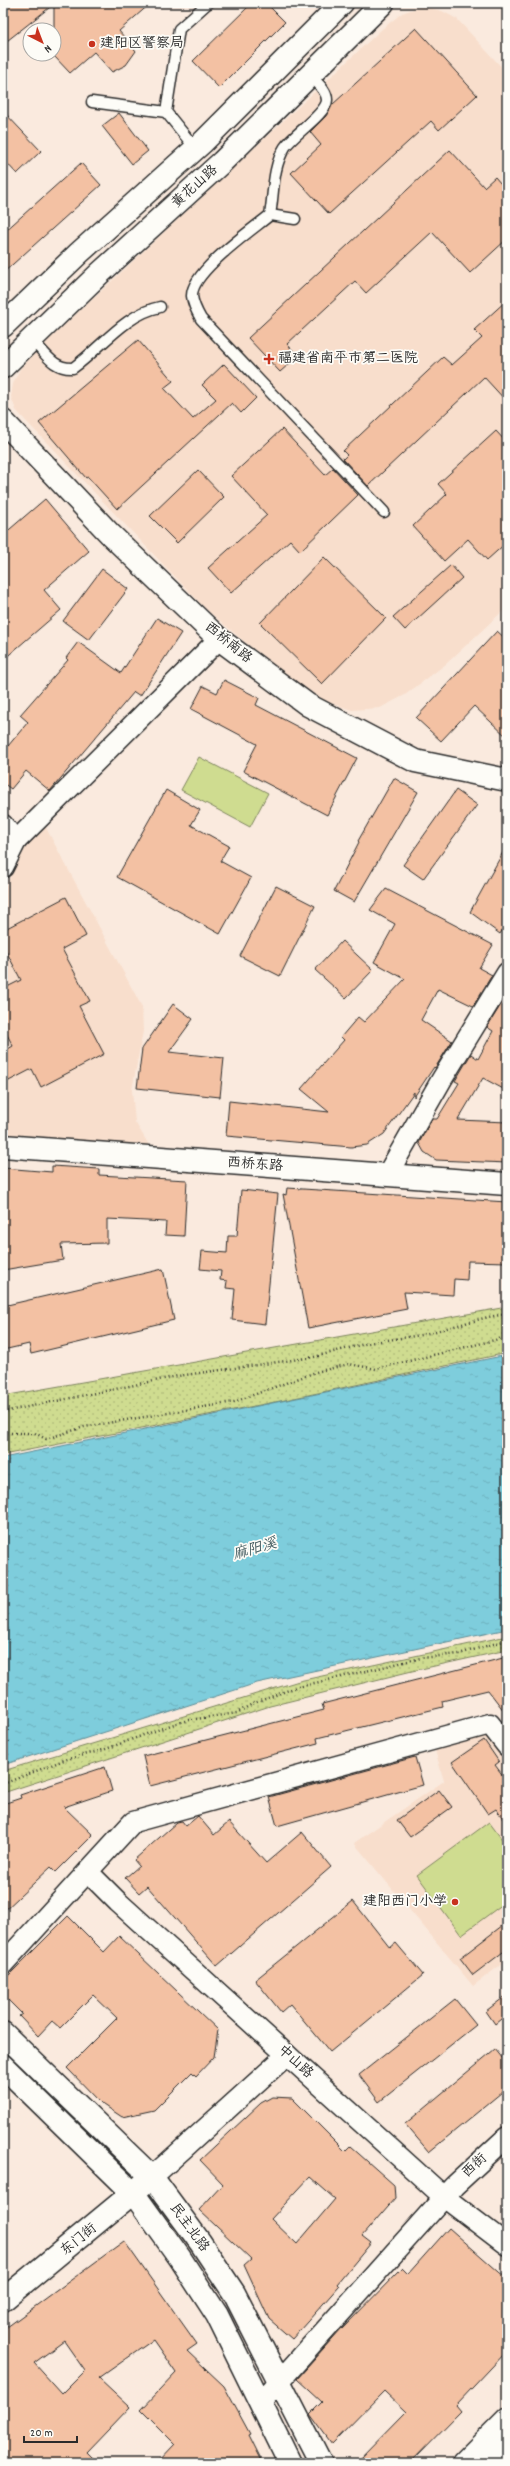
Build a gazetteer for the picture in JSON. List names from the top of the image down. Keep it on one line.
{"streets":{"main road":["黄花山路","西桥南路","西桥东路","民主北路","东门街"],"street":["中山路","西街"]},"crossings":[["中山路","西街"],["西街","民主北路"],["民主北路","东门街"]],"water":["麻阳溪"],"places":{"other":["建阳区警察局","建阳西门小学"],"health":["福建省南平市第二医院"]},"scale_bar":"20 m","north":"bottom right"}
